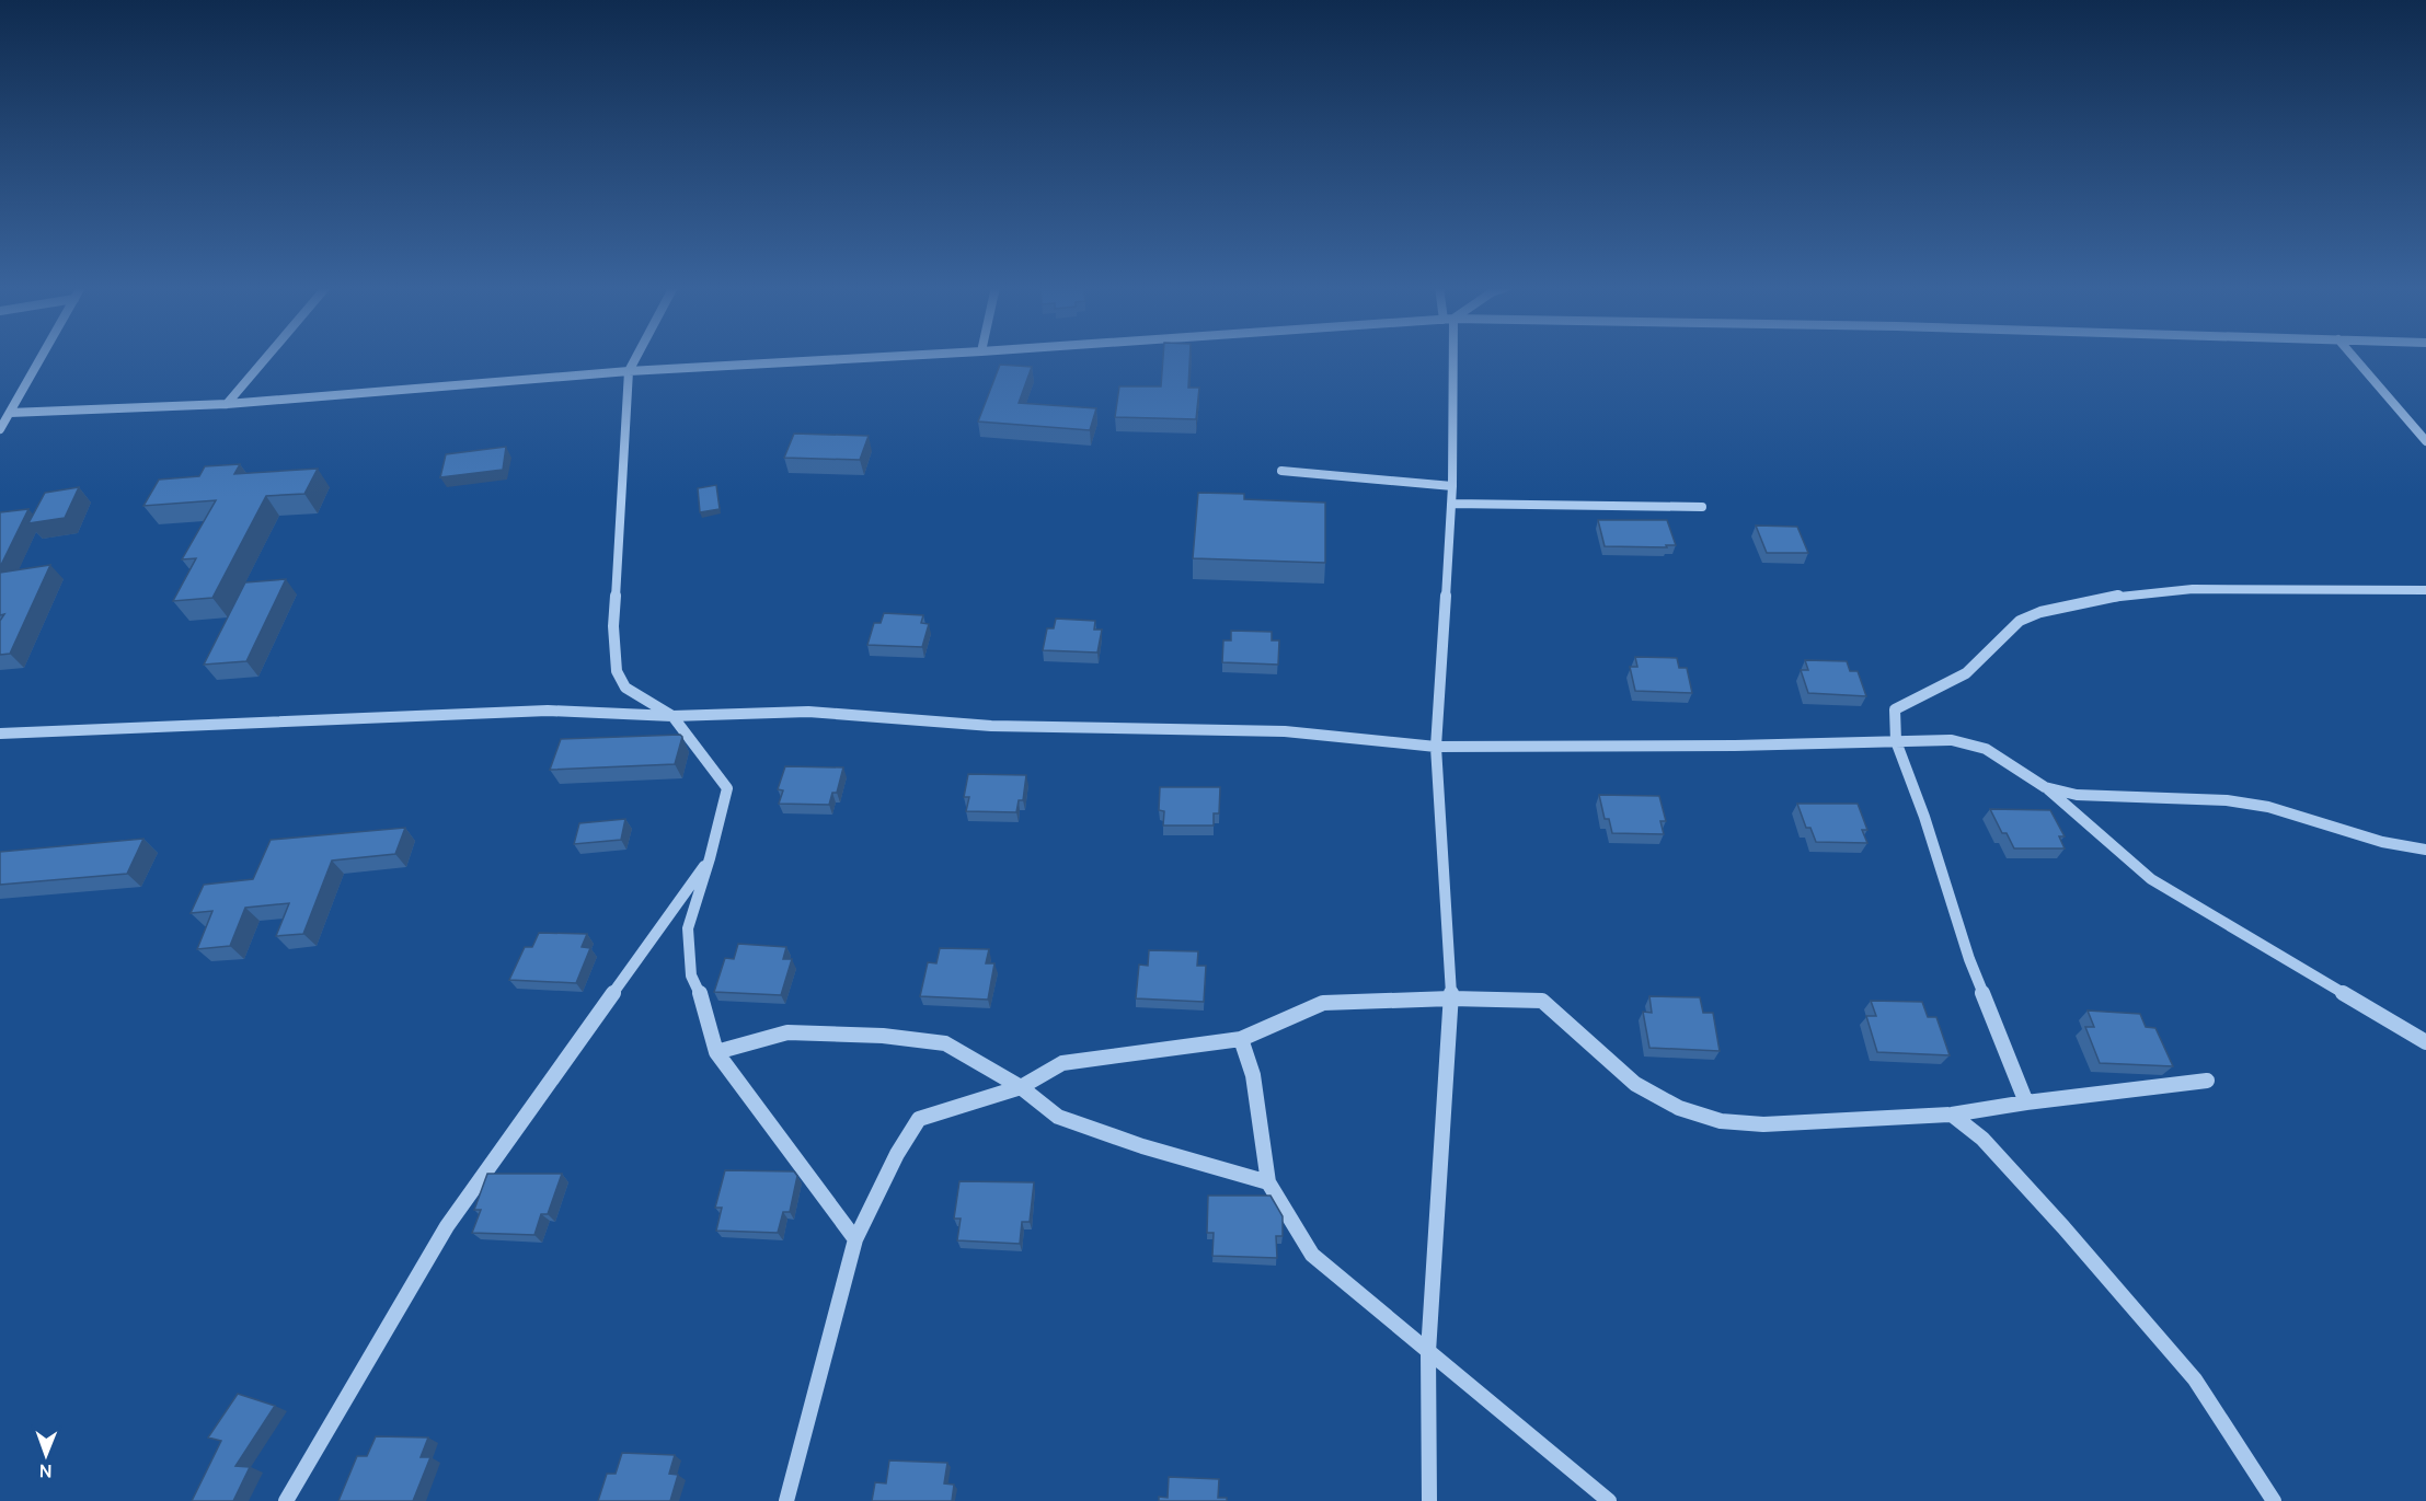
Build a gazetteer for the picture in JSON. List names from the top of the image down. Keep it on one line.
{"north":"bottom"}
